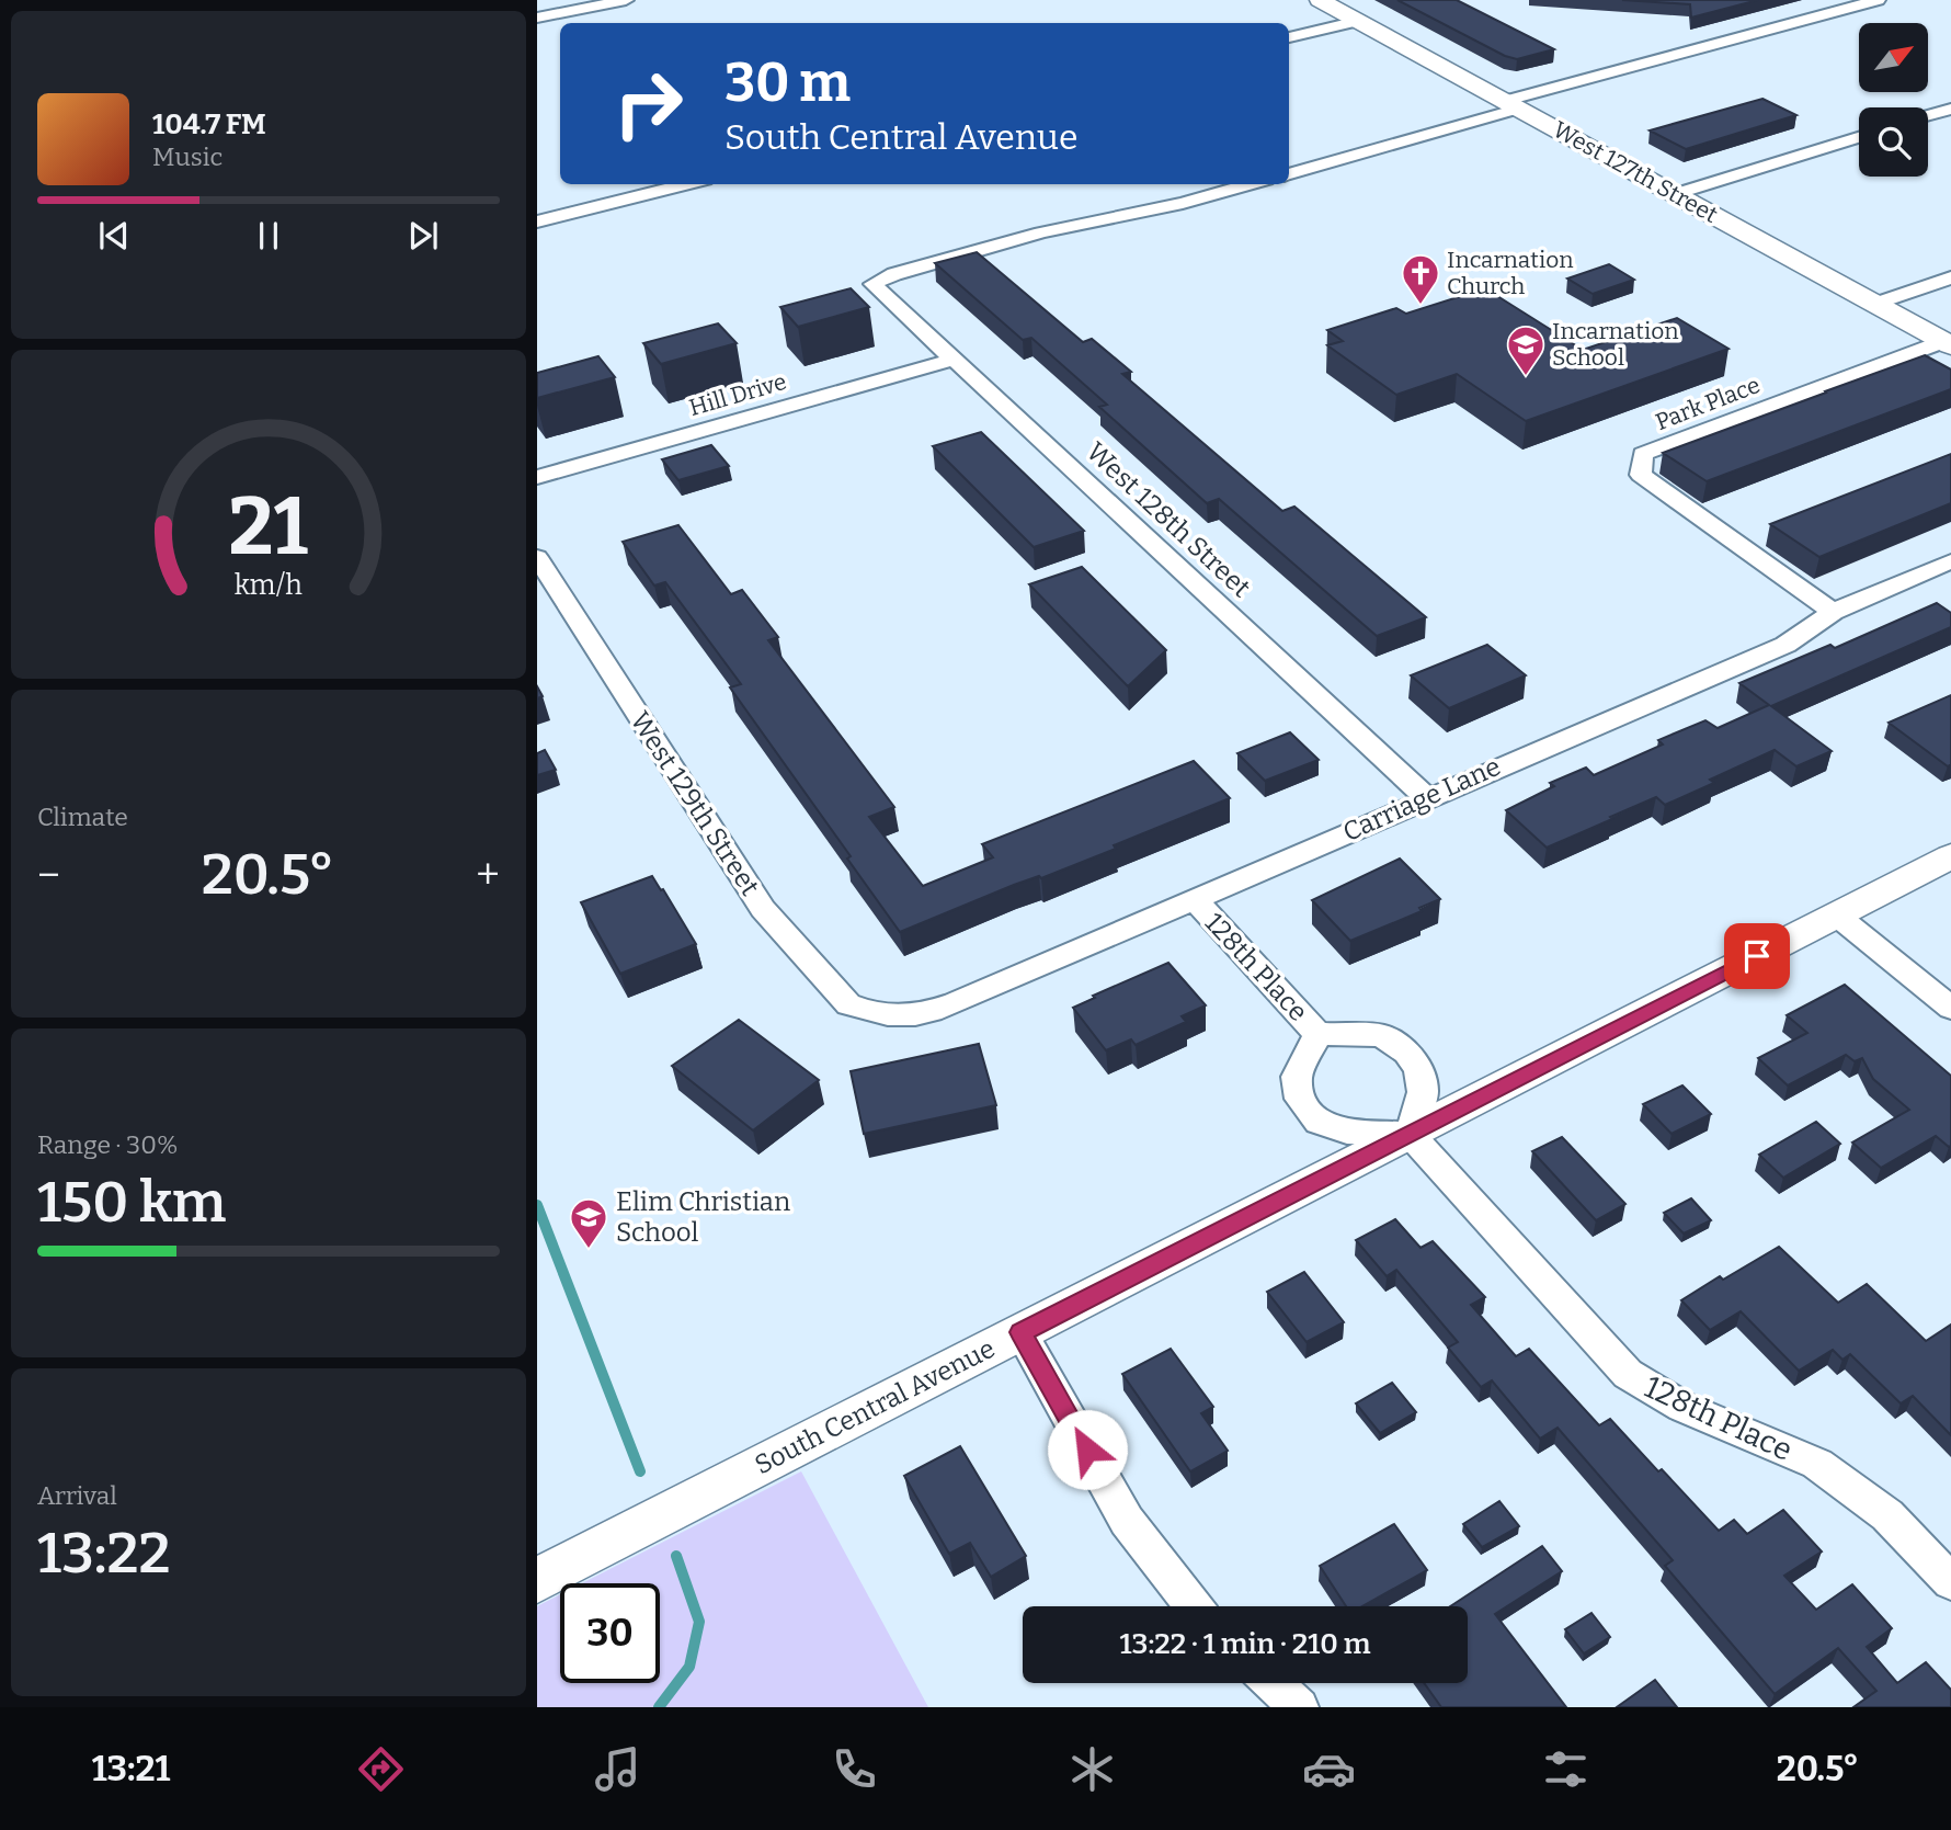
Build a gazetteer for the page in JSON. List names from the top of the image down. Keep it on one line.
{"streets":{"main road":["West 127th Street"],"street":["Hill Drive","Park Place","West 128th Street","Carriage Lane","West 129th Street","128th Place","South Central Avenue"]},"crossings":[["West 127th Street","Park Place"],["Hill Drive","West 128th Street"],["Park Place","Carriage Lane"],["West 128th Street","Carriage Lane"],["Carriage Lane","West 129th Street"],["Carriage Lane","128th Place"],["128th Place","South Central Avenue"]],"places":{"church":["Incarnation Church"],"school or university":["Incarnation School","Elim Christian School"]},"north":"top right","page":{"turn":["30 m","South Central Avenue"],"song":["104.7 FM","Music"],"tile":["Climate",["Range · 30%","150 km"],["Arrival","13:22"]],"heat":["−","20.5°","+"],"limit":"30","trip":"13:22 · 1 min · 210 m","tabs":["13:21","20.5°"],"gauge":["21","km/h"]}}
